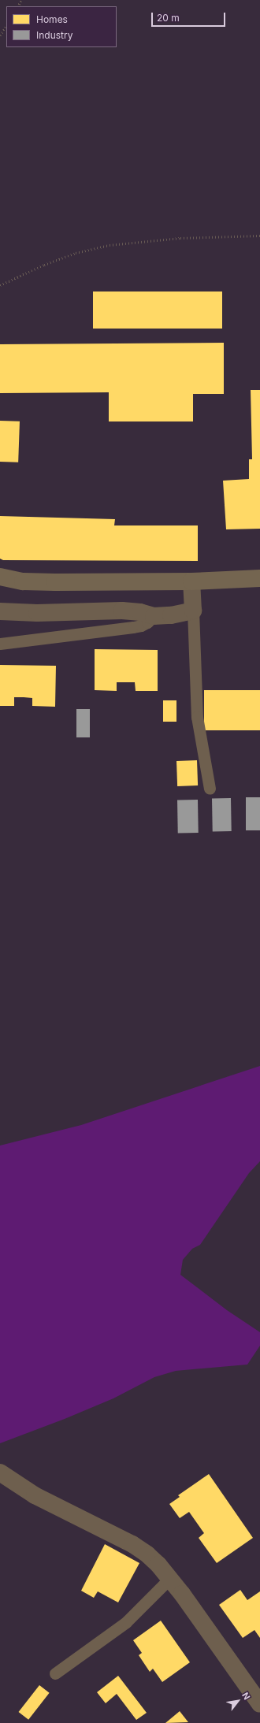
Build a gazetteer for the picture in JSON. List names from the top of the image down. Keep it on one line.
{"legend":["Homes","Industry"],"scale_bar":"20 m","north":"top right"}
